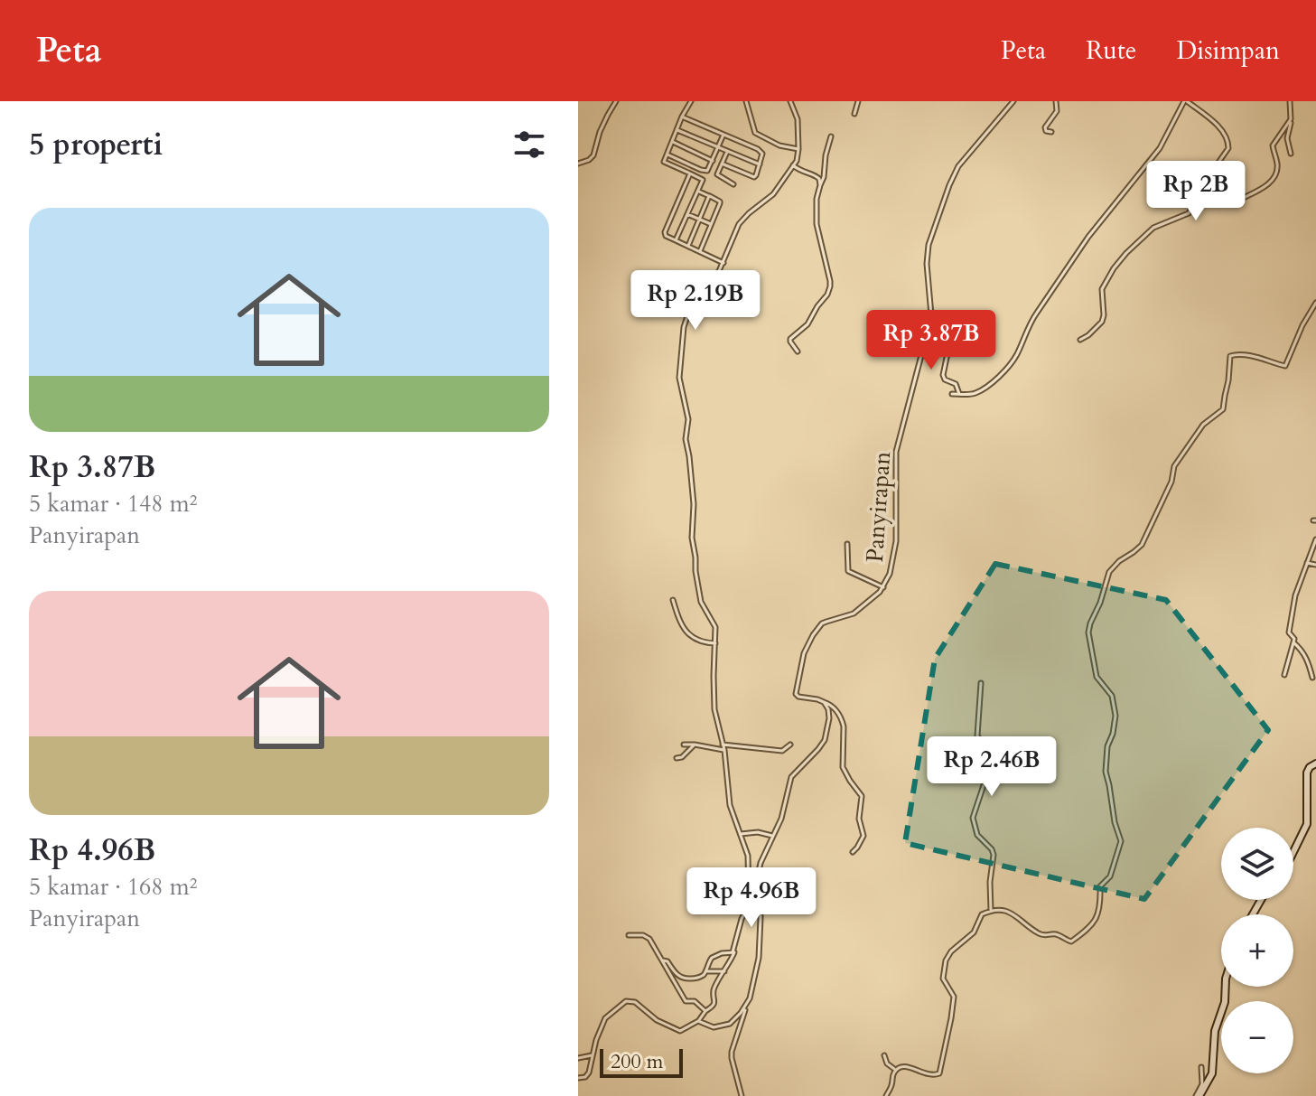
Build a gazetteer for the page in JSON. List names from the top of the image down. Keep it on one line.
{"streets":{"street":["Panyirapan"]},"scale_bar":"200 m","page":{"header":"Peta","nav":["Peta","Rute","Disimpan"],"heading":"5 properti","price":["Rp 2B","Rp 2.19B","Rp 3.87B","Rp 2.46B","Rp 4.96B"],"list":[{"name":"Rp 3.87B","note":"5 kamar · 148 m² · Panyirapan"},{"name":"Rp 4.96B","note":"5 kamar · 168 m² · Panyirapan"}],"map_buttons":["+","−"],"scale":"200 m"}}
